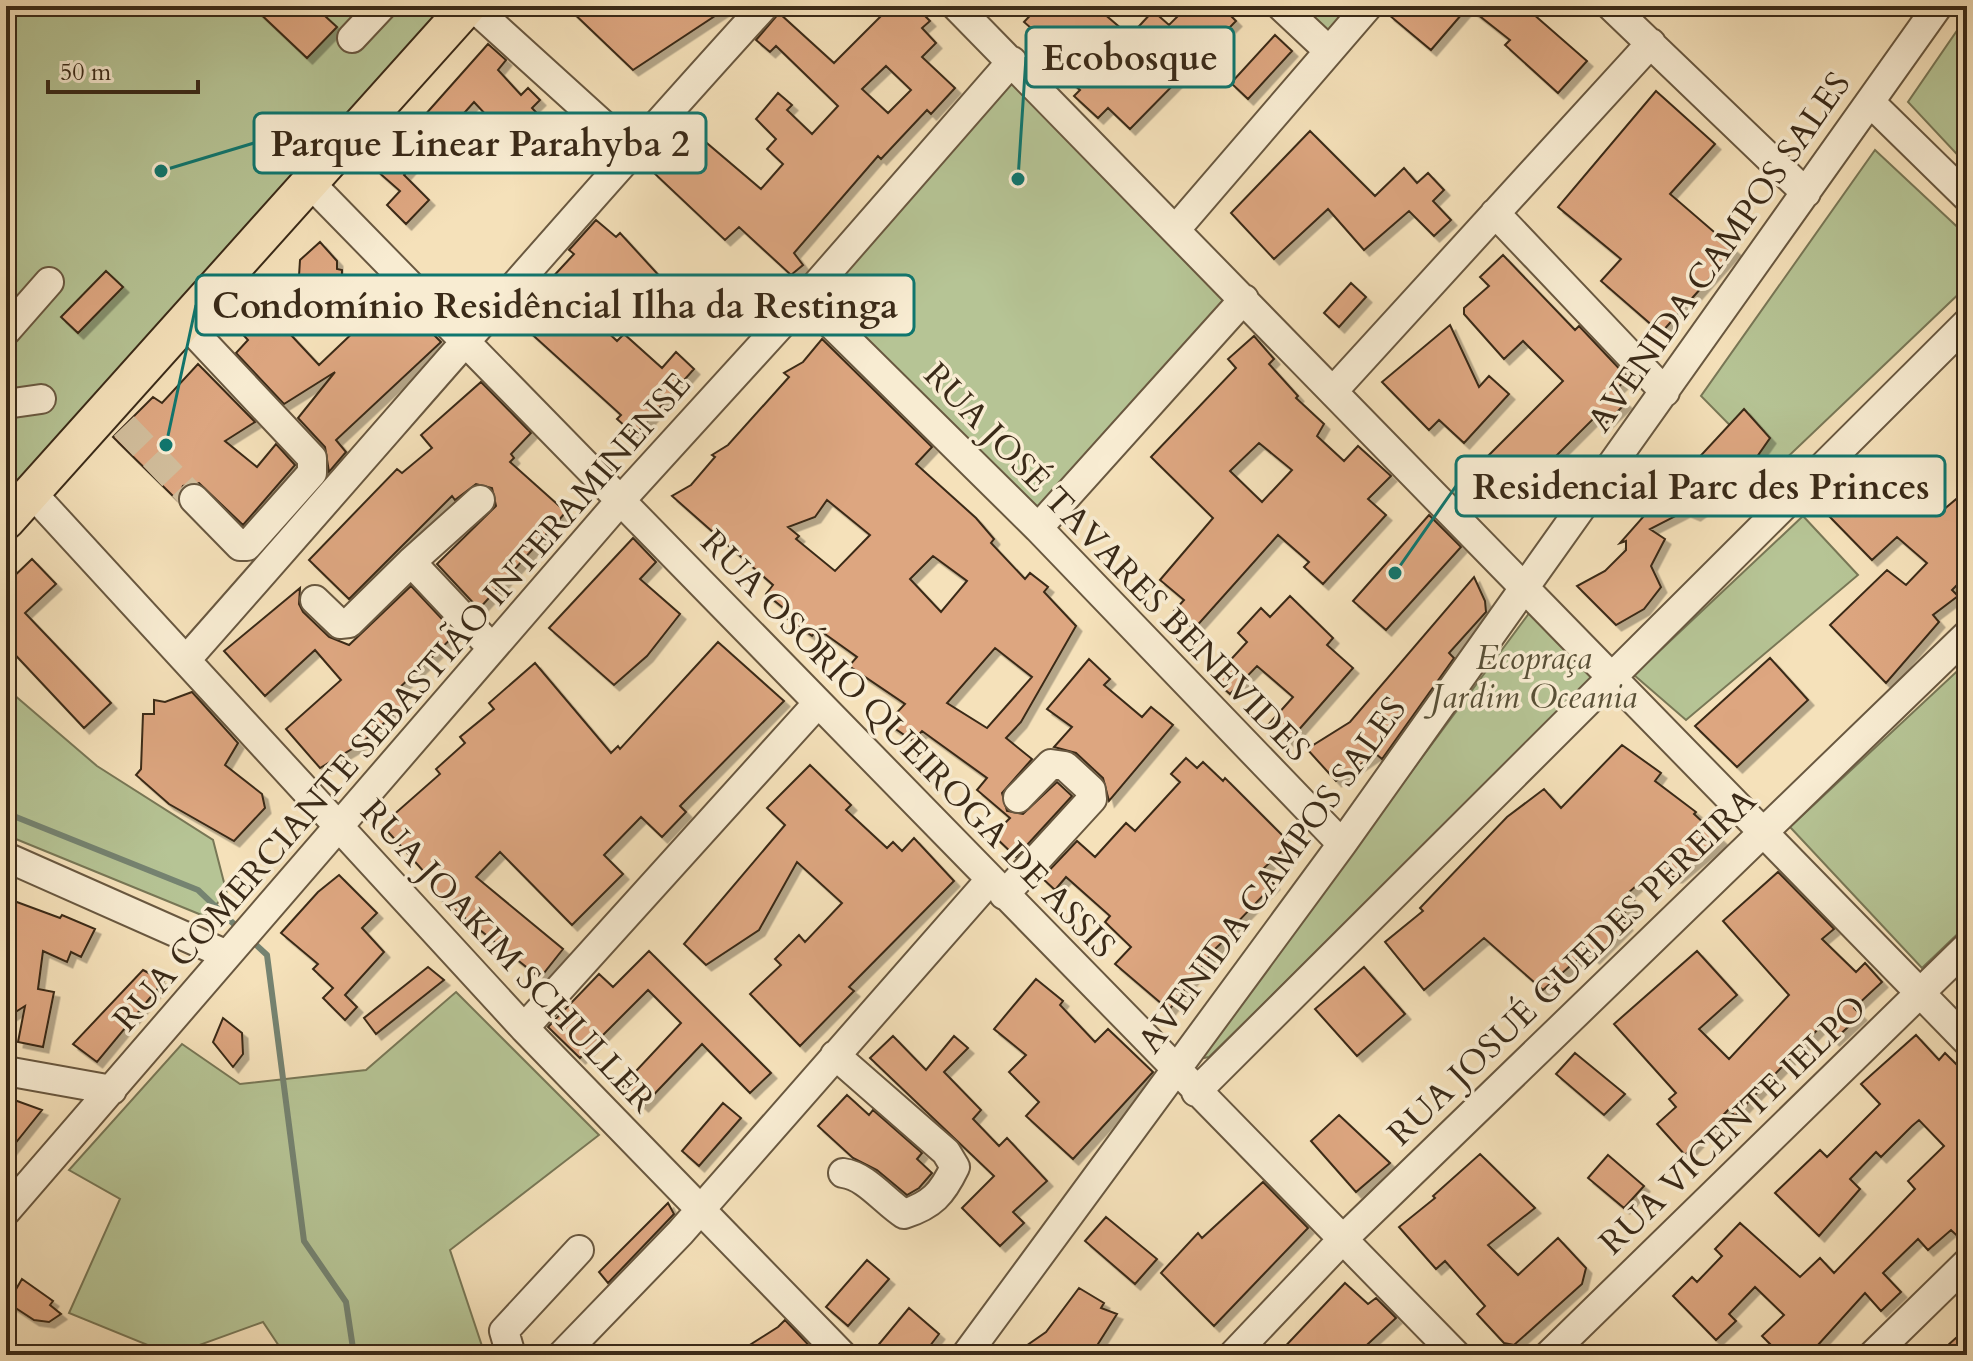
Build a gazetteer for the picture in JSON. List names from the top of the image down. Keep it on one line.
{"streets":{"street":["AVENIDA CAMPOS SALES","RUA JOSÉ TAVARES BENEVIDES","RUA COMERCIANTE SEBASTIÃO INTERAMINENSE","RUA OSÓRIO QUEIROGA DE ASSIS","RUA JOAKIM SCHULLER","RUA JOSUÉ GUEDES PEREIRA","RUA VICENTE IELPO"]},"crossings":[["AVENIDA CAMPOS SALES","RUA JOSÉ TAVARES BENEVIDES"],["AVENIDA CAMPOS SALES","RUA OSÓRIO QUEIROGA DE ASSIS"],["RUA JOSÉ TAVARES BENEVIDES","RUA COMERCIANTE SEBASTIÃO INTERAMINENSE"],["RUA COMERCIANTE SEBASTIÃO INTERAMINENSE","RUA OSÓRIO QUEIROGA DE ASSIS"],["RUA COMERCIANTE SEBASTIÃO INTERAMINENSE","RUA JOAKIM SCHULLER"],["RUA OSÓRIO QUEIROGA DE ASSIS","RUA JOSUÉ GUEDES PEREIRA"]],"parks":["Ecopraça Jardim Oceania"],"places":["Parque Linear Parahyba 2","Ecobosque","Condomínio Residêncial Ilha da Restinga","Residencial Parc des Princes"],"scale_bar":"50 m"}
